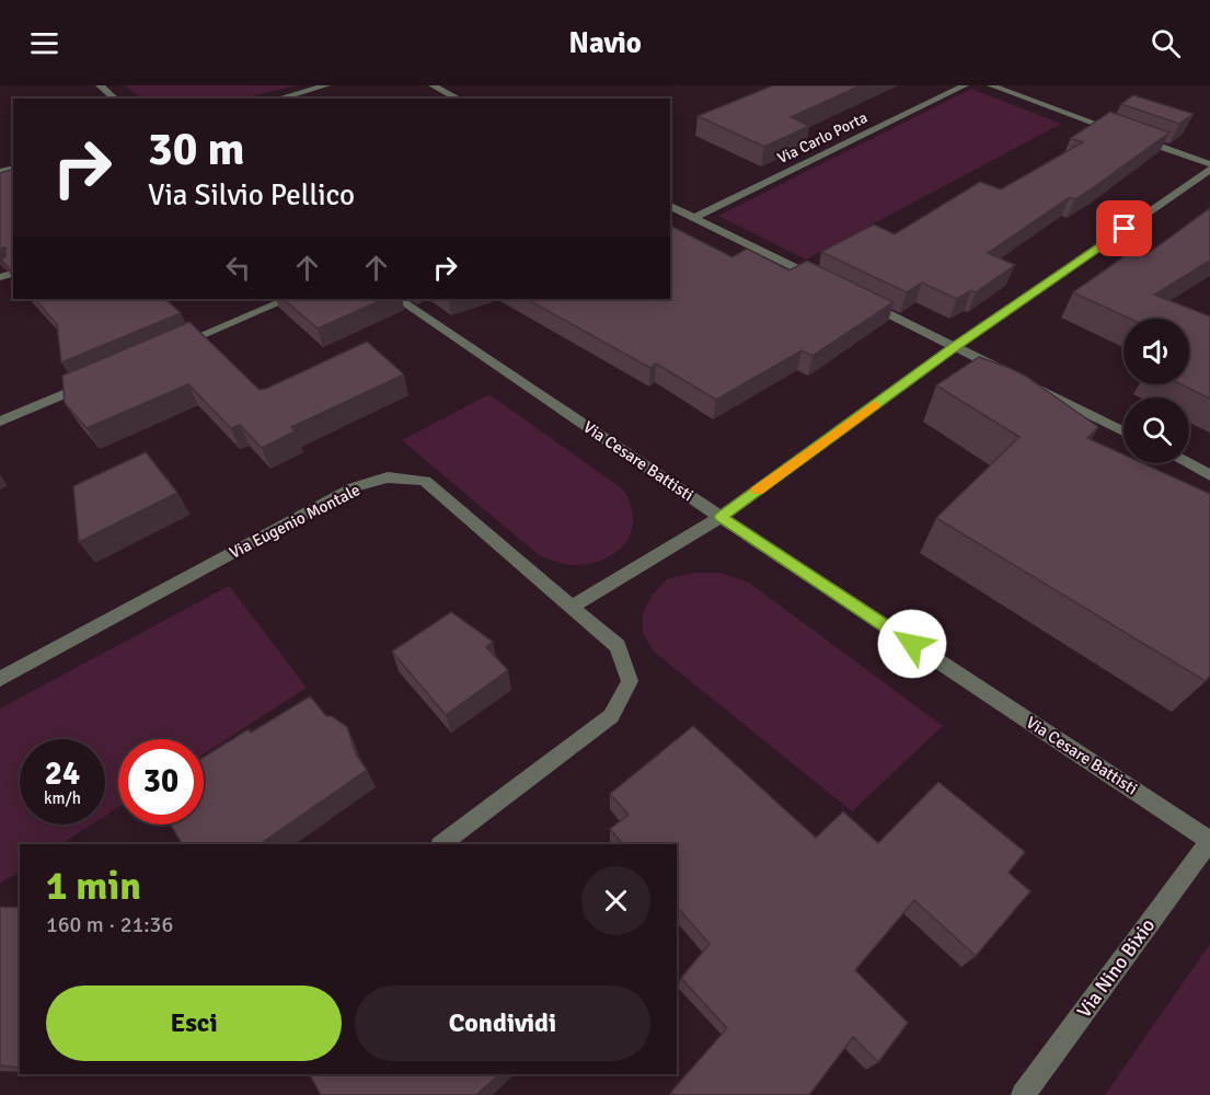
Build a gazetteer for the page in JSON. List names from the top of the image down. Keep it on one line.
{"streets":{"street":["Via Carlo Porta","Via Cesare Battisti","Via Eugenio Montale","Via Nino Bixio"]},"crossings":[["Via Cesare Battisti","Via Nino Bixio"]],"page":{"header":"Navio","turn":["30 m","Via Silvio Pellico"],"speed":"24 km/h","limit":"30","heading":["1 min","160 m · 21:36"],"buttons":["Esci","Condividi"]}}
